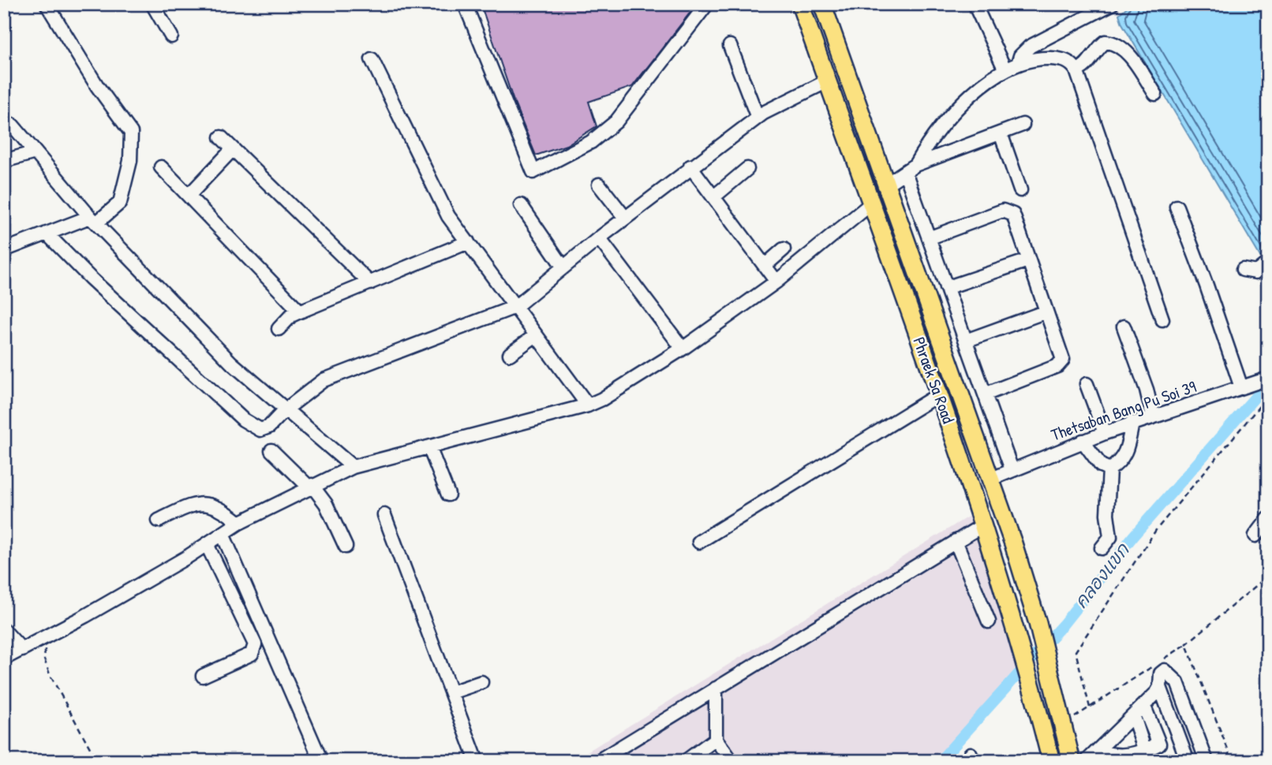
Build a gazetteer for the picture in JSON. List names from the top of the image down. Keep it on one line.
{"streets":{"main road":["Phraek Sa Road"],"street":["Thetsaban Bang Pu Soi 39"]},"crossings":[["Phraek Sa Road","Thetsaban Bang Pu Soi 39"]],"water":["คลองแขก"]}
